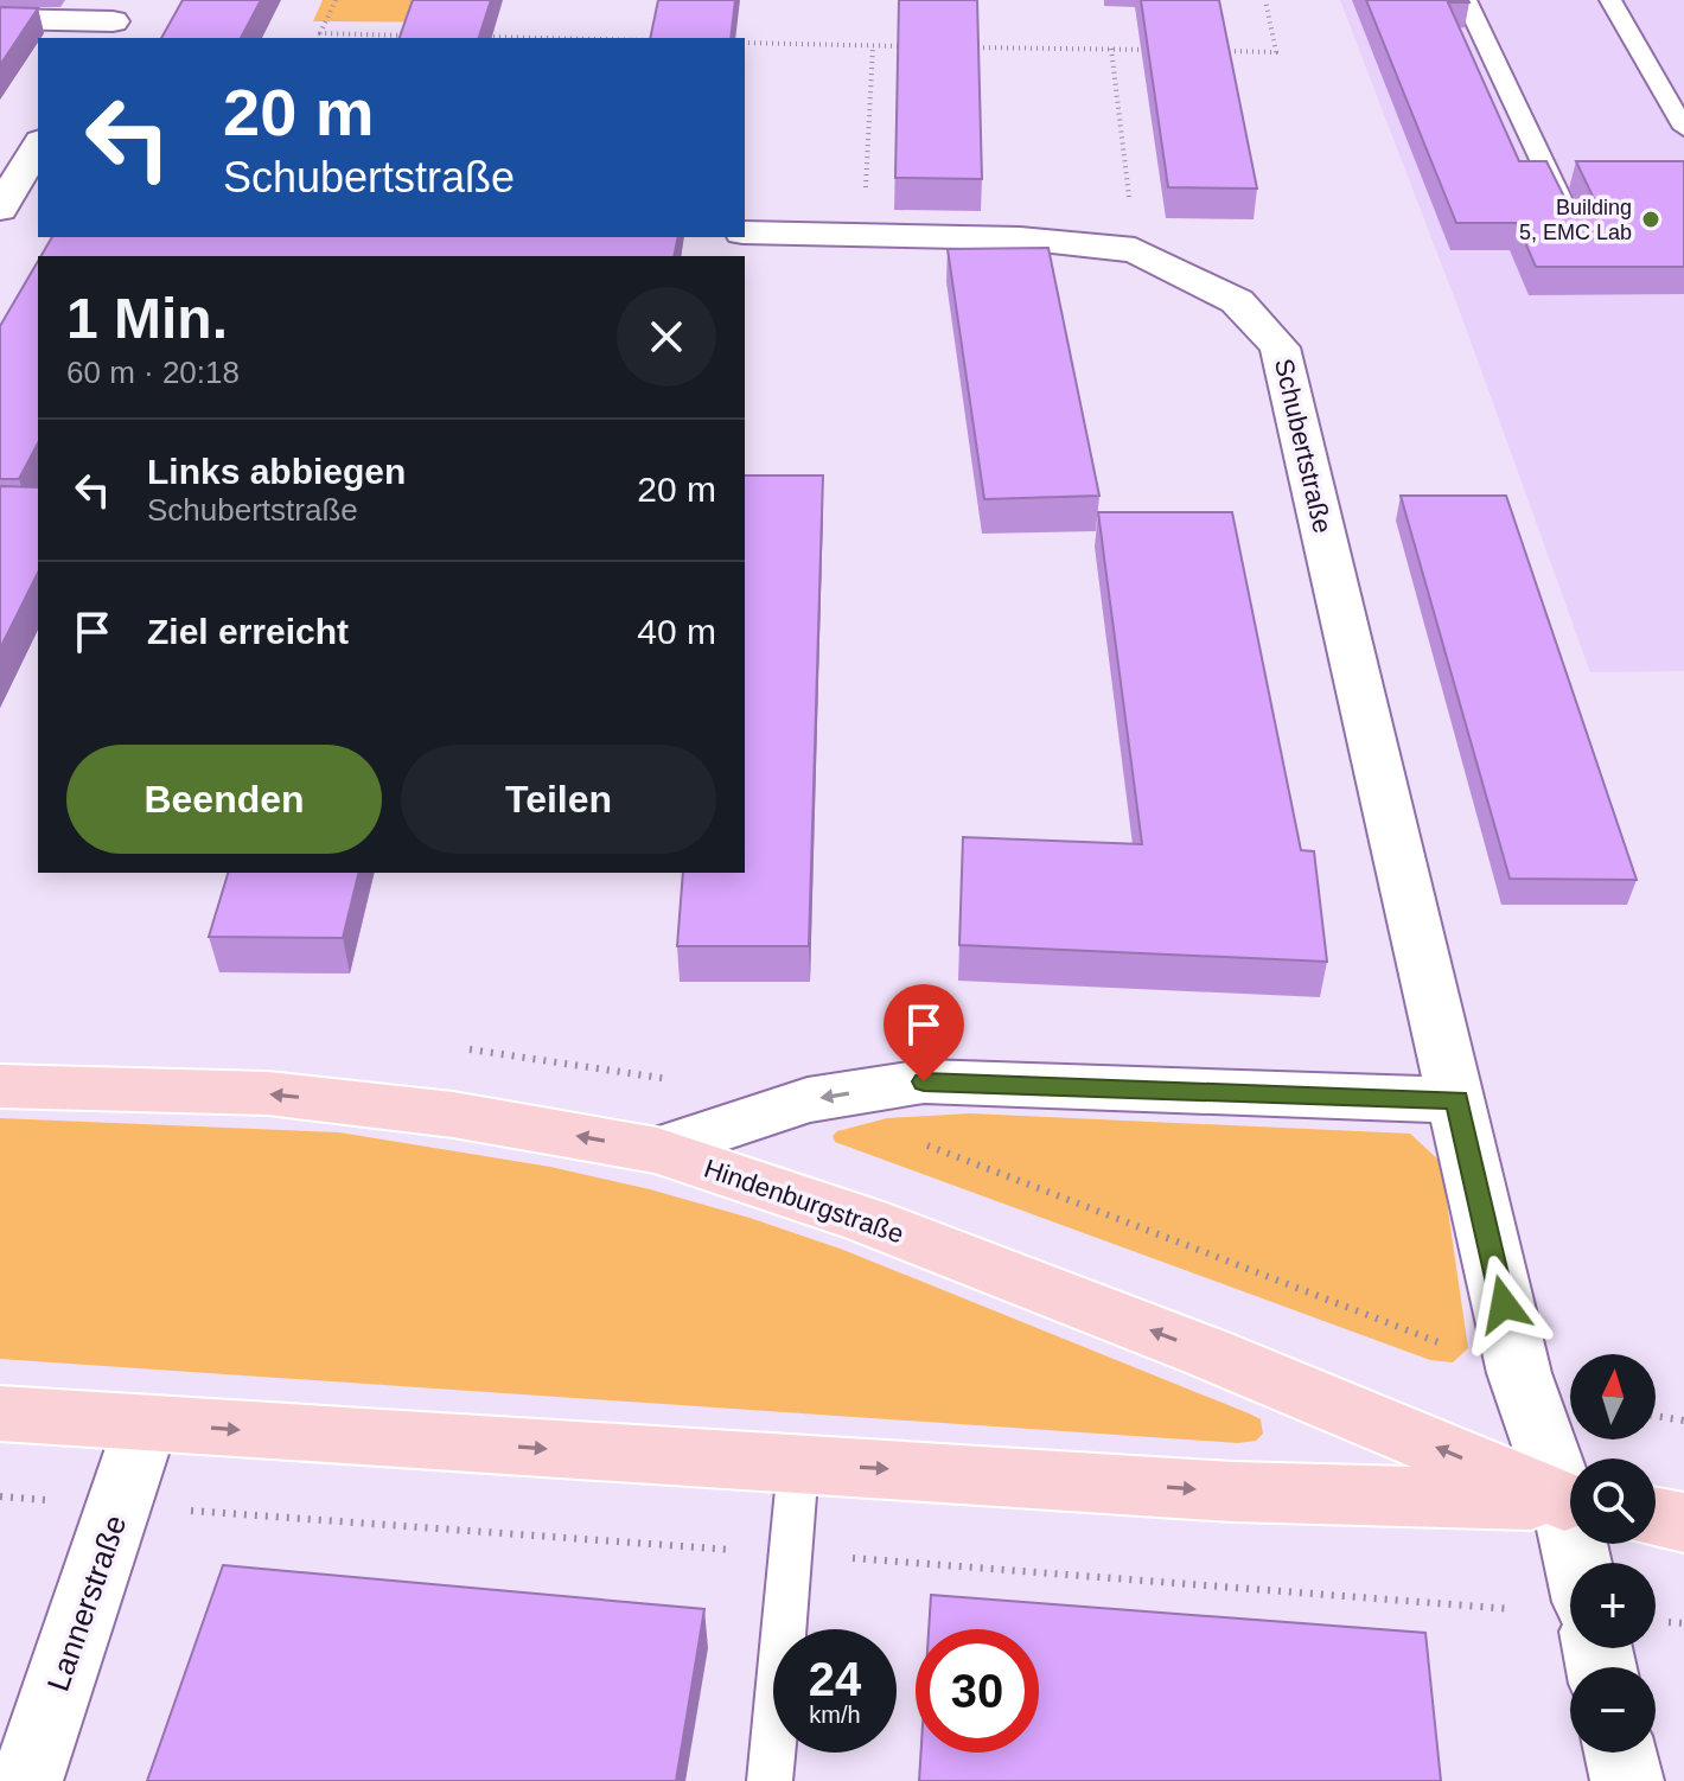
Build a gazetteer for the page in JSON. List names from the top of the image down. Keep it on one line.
{"streets":{"main road":["Hindenburgstraße"],"street":["Schubertstraße","Lannerstraße"]},"places":["Building 5, EMC Lab"],"north":"top","page":{"turn":["20 m","Schubertstraße"],"heading":["1 Min.","60 m · 20:18"],"list":[{"name":"Links abbiegen","note":"Schubertstraße","value":"20 m"},{"name":"Ziel erreicht","value":"40 m"}],"buttons":["Beenden","Teilen"],"map_buttons":["+","−"],"speed":"24 km/h","limit":"30"}}
